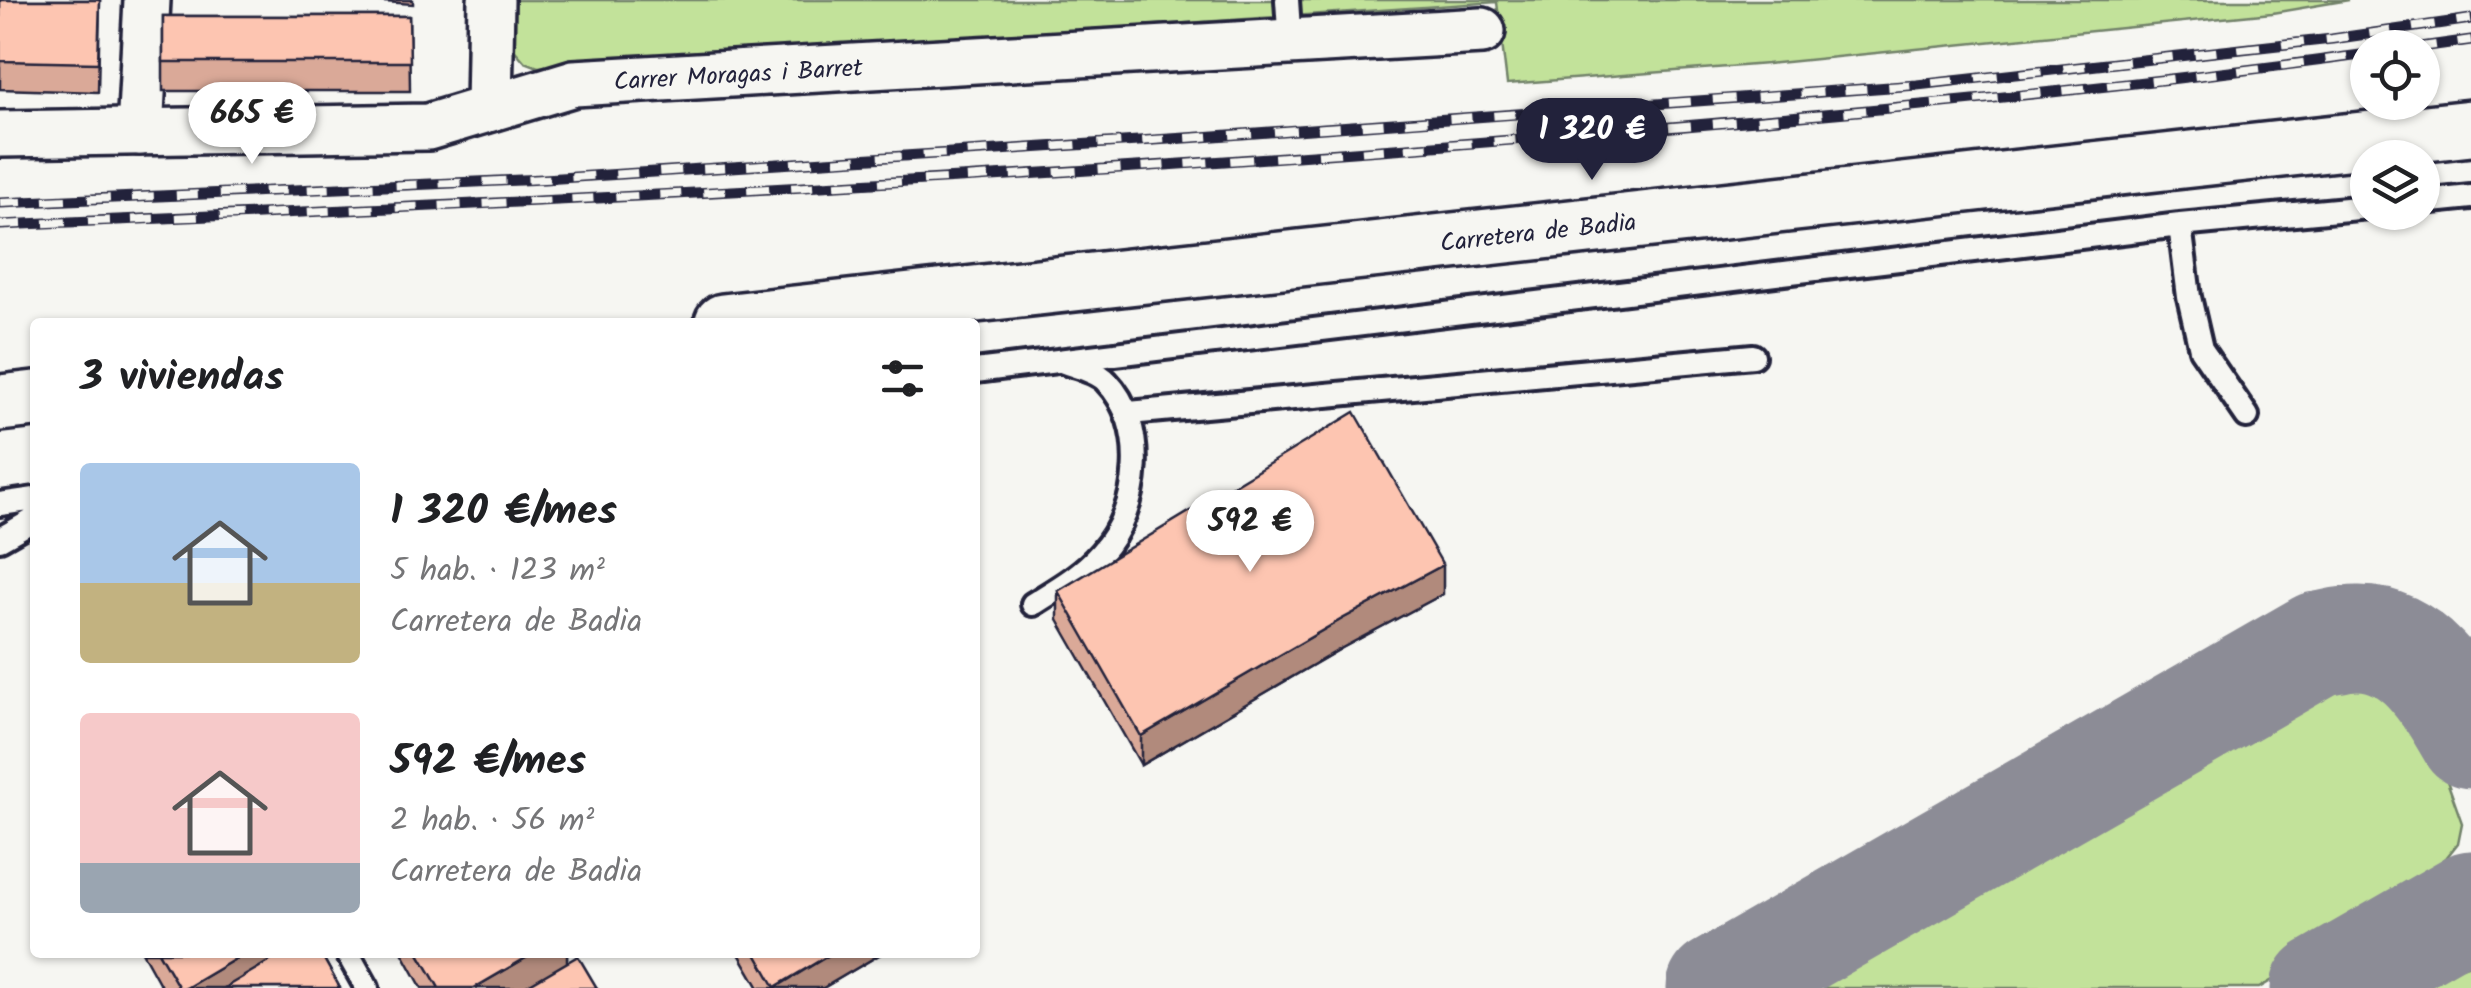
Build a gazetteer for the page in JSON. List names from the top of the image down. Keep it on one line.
{"streets":{"street":["Carrer Moragas i Barret","Carretera de Badia"]},"page":{"price":["665 €","1 320 €","592 €"],"heading":"3 viviendas","list":[{"name":"1 320 €/mes","note":"5 hab. · 123 m² · Carretera de Badia"},{"name":"592 €/mes","note":"2 hab. · 56 m² · Carretera de Badia"}]}}
